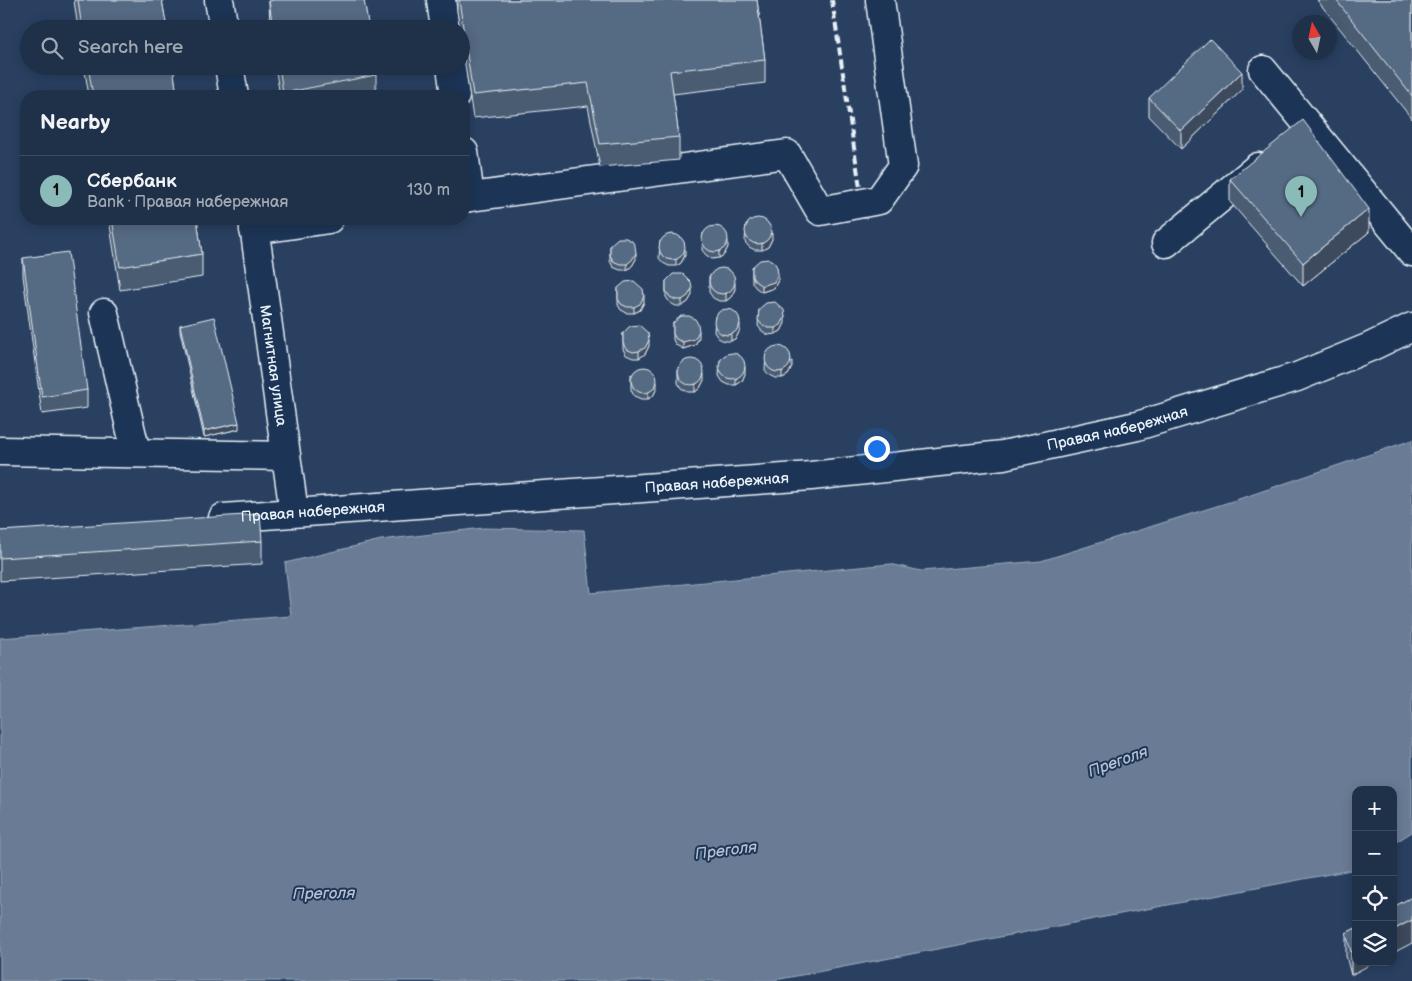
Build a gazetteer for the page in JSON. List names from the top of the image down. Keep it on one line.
{"streets":{"main road":["Магнитная улица","Правая набережная"]},"crossings":[["Магнитная улица","Правая набережная"]],"water":["Преголя"],"north":"top","page":{"search":"Search here","heading":"Nearby","list":[{"mark":"1","name":"Сбербанк","note":"Bank · Правая набережная","value":"130 m"}],"pins":"1","map_buttons":["+","−"]}}
